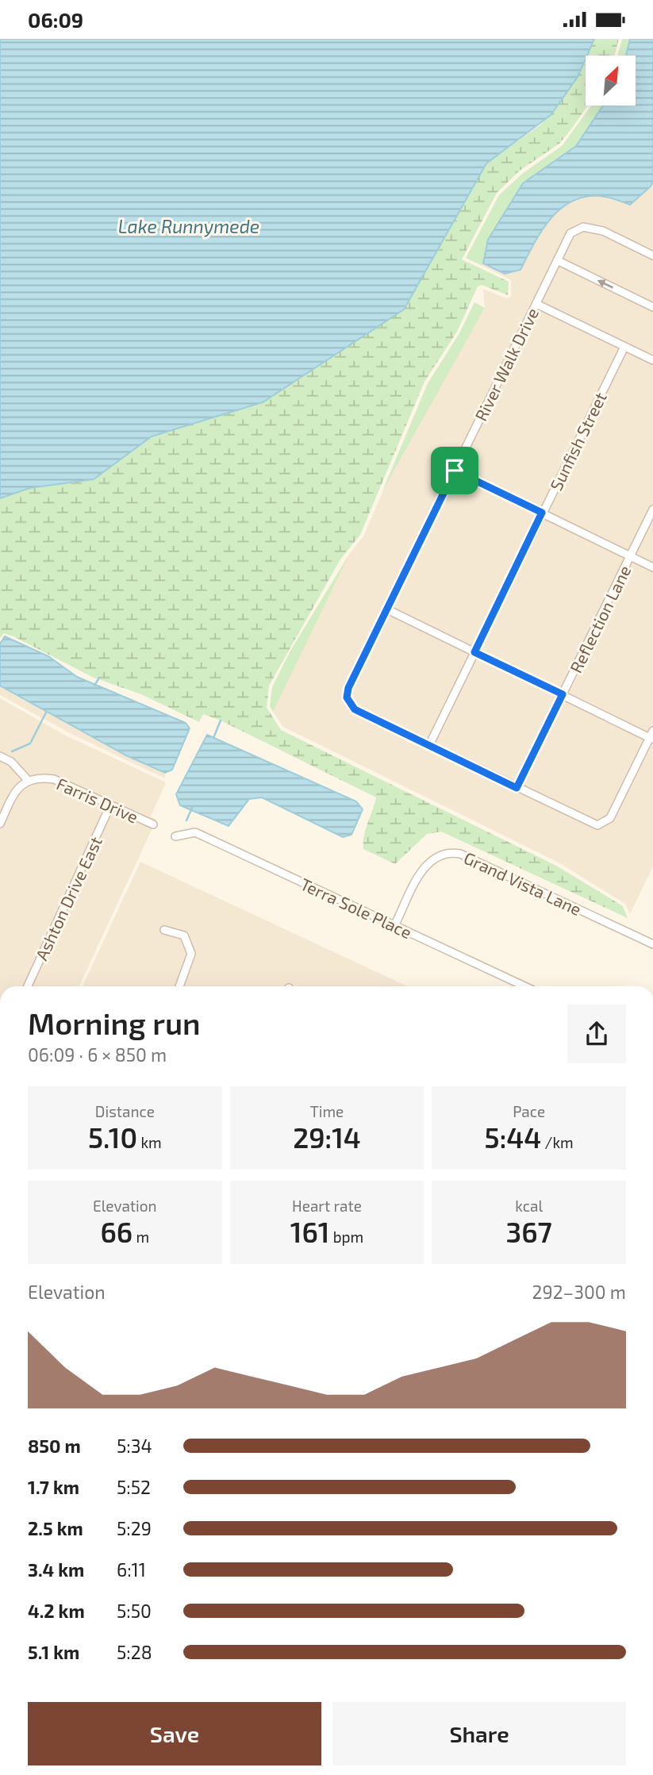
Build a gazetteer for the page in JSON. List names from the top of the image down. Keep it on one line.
{"streets":{"street":["River Walk Drive","Sunfish Street","Reflection Lane","Farris Drive","Grand Vista Lane","Ashton Drive East","Terra Sole Place"]},"crossings":[["River Walk Drive","Sunfish Street"],["Farris Drive","Ashton Drive East"],["Grand Vista Lane","Terra Sole Place"]],"water":["Lake Runnymede"],"north":"top right","page":{"status":"06:09","heading":["Morning run","06:09 · 6 × 850 m"],"stats":[["Distance","5.10 km"],["Time","29:14"],["Pace","5:44 /km"],["Elevation","66 m"],["Heart rate","161 bpm"],["kcal","367"]],"chart":["Elevation","292–300 m"],"list":[{"name":"850 m","note":"5:34"},{"name":"1.7 km","note":"5:52"},{"name":"2.5 km","note":"5:29"},{"name":"3.4 km","note":"6:11"},{"name":"4.2 km","note":"5:50"},{"name":"5.1 km","note":"5:28"}],"buttons":["Save","Share"]}}
